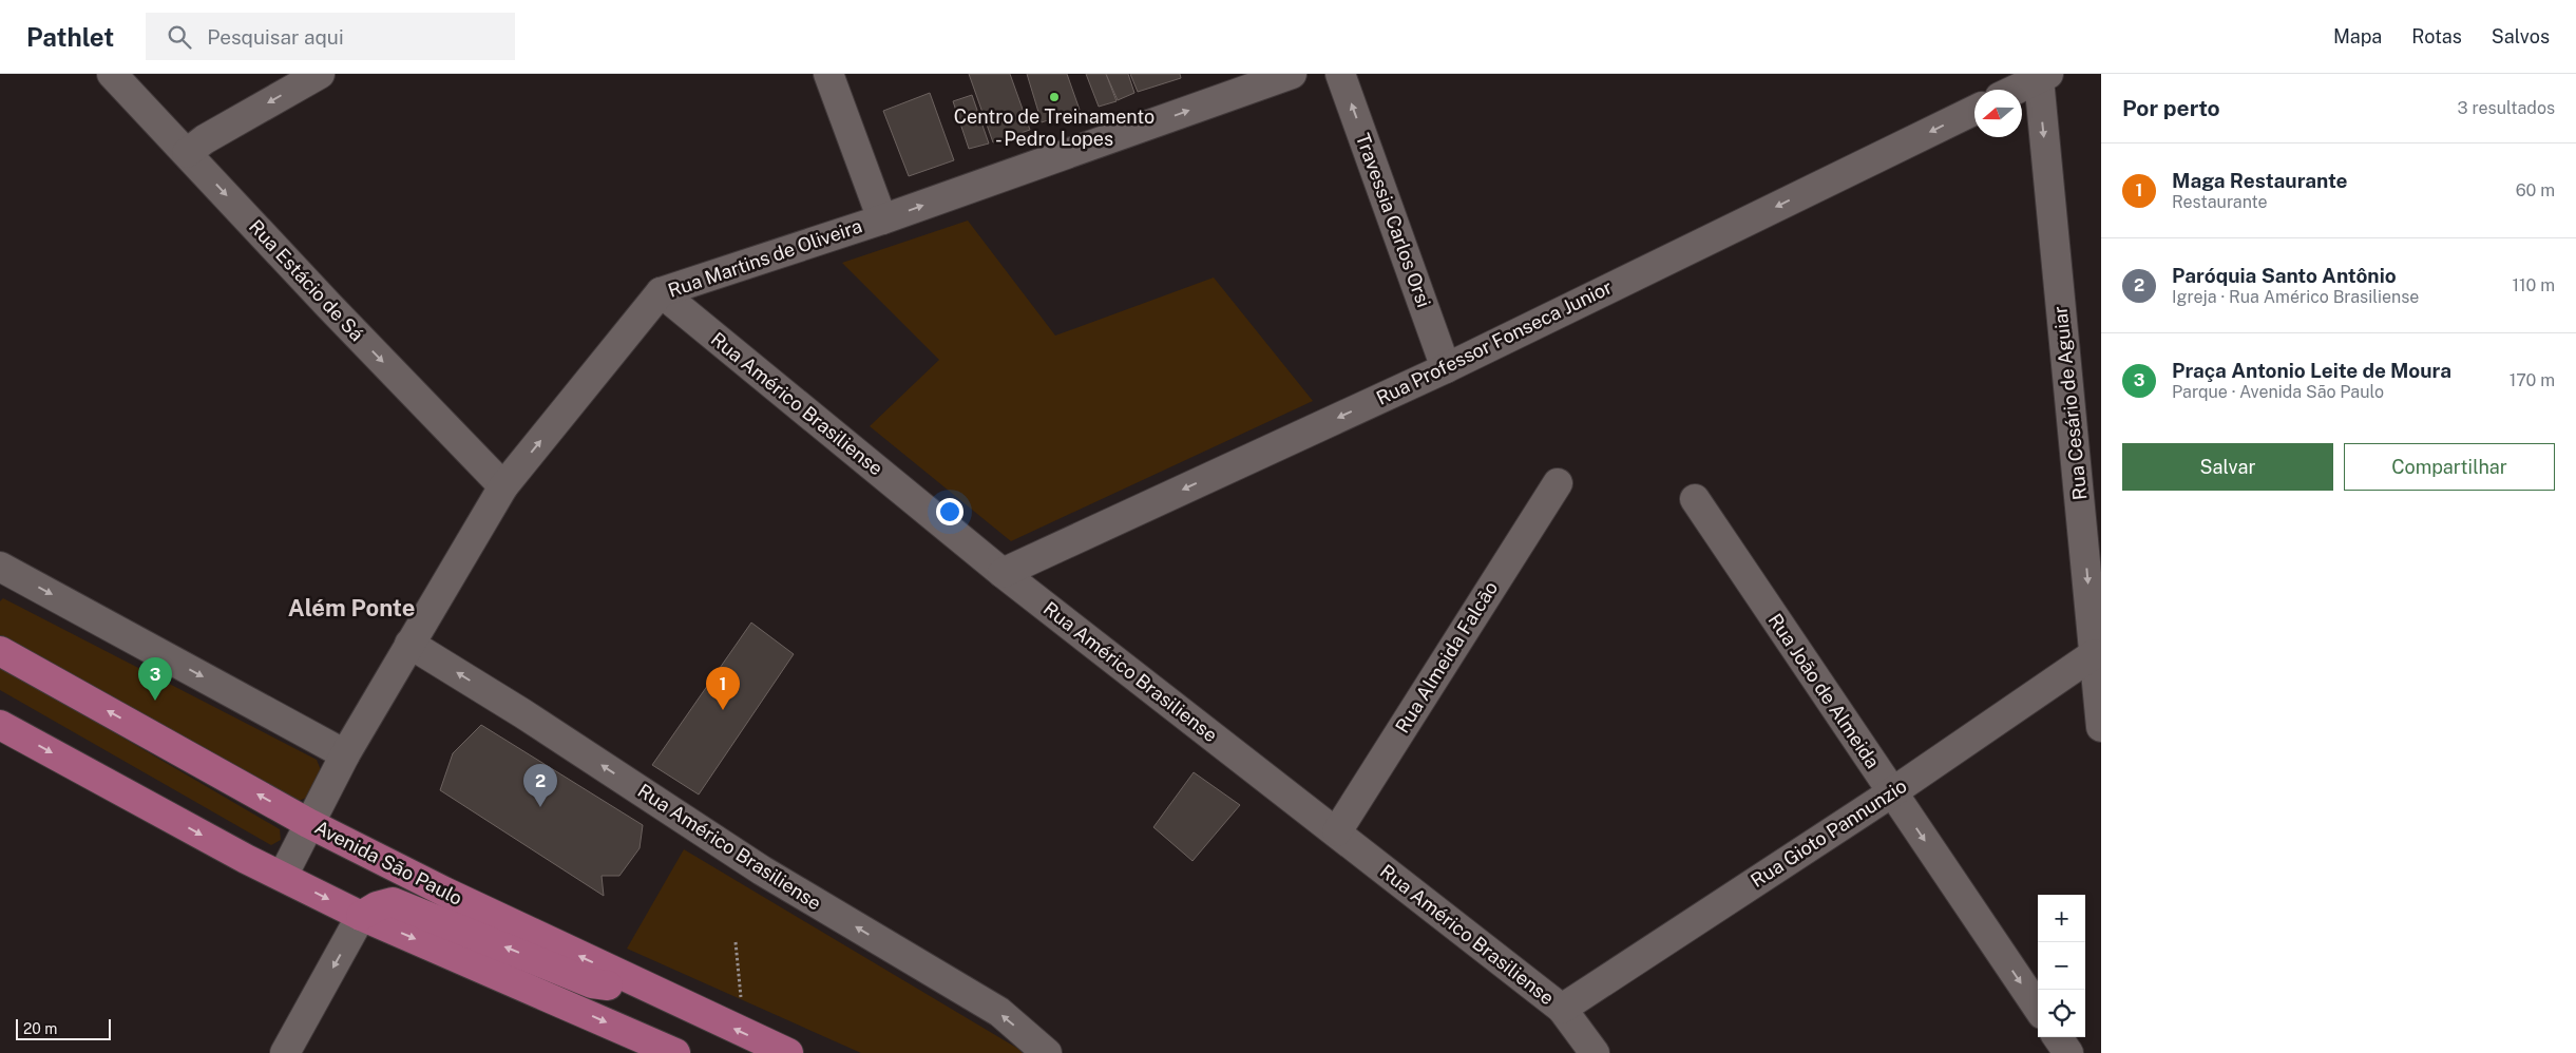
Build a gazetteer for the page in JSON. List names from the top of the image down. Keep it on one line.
{"streets":{"main road":["Avenida São Paulo"],"street":["Travessia Carlos Orsi","Rua Martins de Oliveira","Rua Estácio de Sá","Rua Professor Fonseca Junior","Rua Cesário de Aguiar","Rua Américo Brasiliense","Rua Almeida Falcão","Rua João de Almeida","Rua Gioto Pannunzio"]},"crossings":[["Travessia Carlos Orsi","Rua Professor Fonseca Junior"],["Rua Martins de Oliveira","Rua Estácio de Sá"],["Rua Martins de Oliveira","Rua Américo Brasiliense"],["Rua Martins de Oliveira","Avenida São Paulo"],["Rua Professor Fonseca Junior","Rua Américo Brasiliense"],["Rua Cesário de Aguiar","Rua Gioto Pannunzio"],["Rua Américo Brasiliense","Rua Almeida Falcão"],["Rua Américo Brasiliense","Rua Gioto Pannunzio"],["Rua João de Almeida","Rua Gioto Pannunzio"]],"one_way":["Travessia Carlos Orsi","Rua Martins de Oliveira","Rua Estácio de Sá","Rua Professor Fonseca Junior","Rua Cesário de Aguiar","Rua Américo Brasiliense","Rua João de Almeida"],"districts":["Além Ponte"],"places":["Centro de Treinamento - Pedro Lopes"],"scale_bar":"20 m","north":"left","page":{"header":"Pathlet","search":"Pesquisar aqui","nav":["Mapa","Rotas","Salvos"],"heading":["Por perto","3 resultados"],"list":[{"mark":"1","name":"Maga Restaurante","note":"Restaurante","value":"60 m"},{"mark":"2","name":"Paróquia Santo Antônio","note":"Igreja · Rua Américo Brasiliense","value":"110 m"},{"mark":"3","name":"Praça Antonio Leite de Moura","note":"Parque · Avenida São Paulo","value":"170 m"}],"buttons":["Salvar","Compartilhar"],"pins":["3","1","2"],"map_buttons":["+","−"],"scale":"20 m"}}
